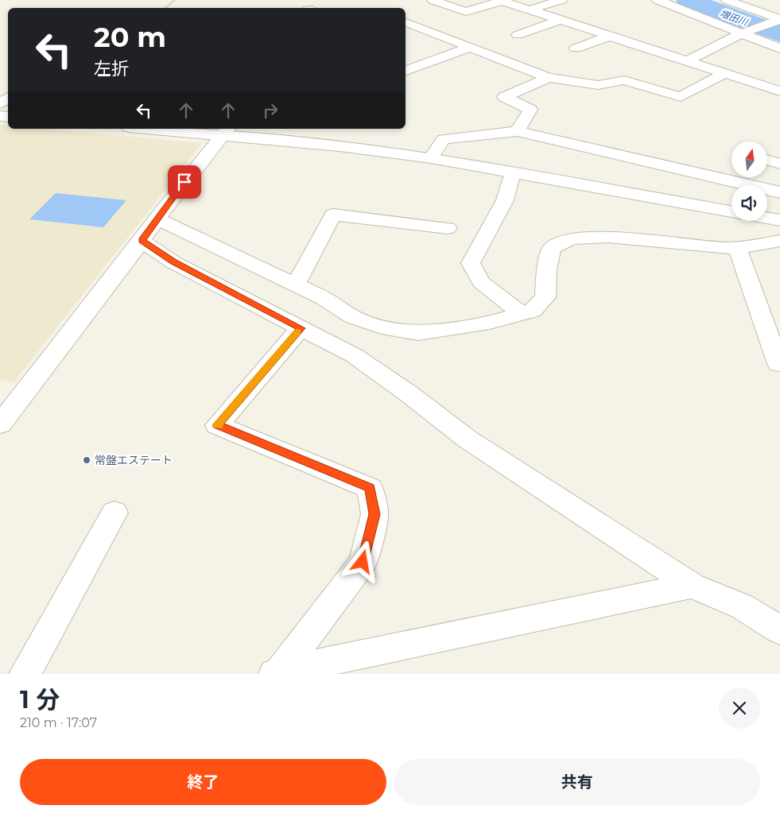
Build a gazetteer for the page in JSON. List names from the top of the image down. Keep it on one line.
{"water":["増田川"],"places":["常盤エステート"],"north":"top","page":{"turn":["20 m","左折"],"heading":["1 分","210 m · 17:07"],"buttons":["終了","共有"]}}
